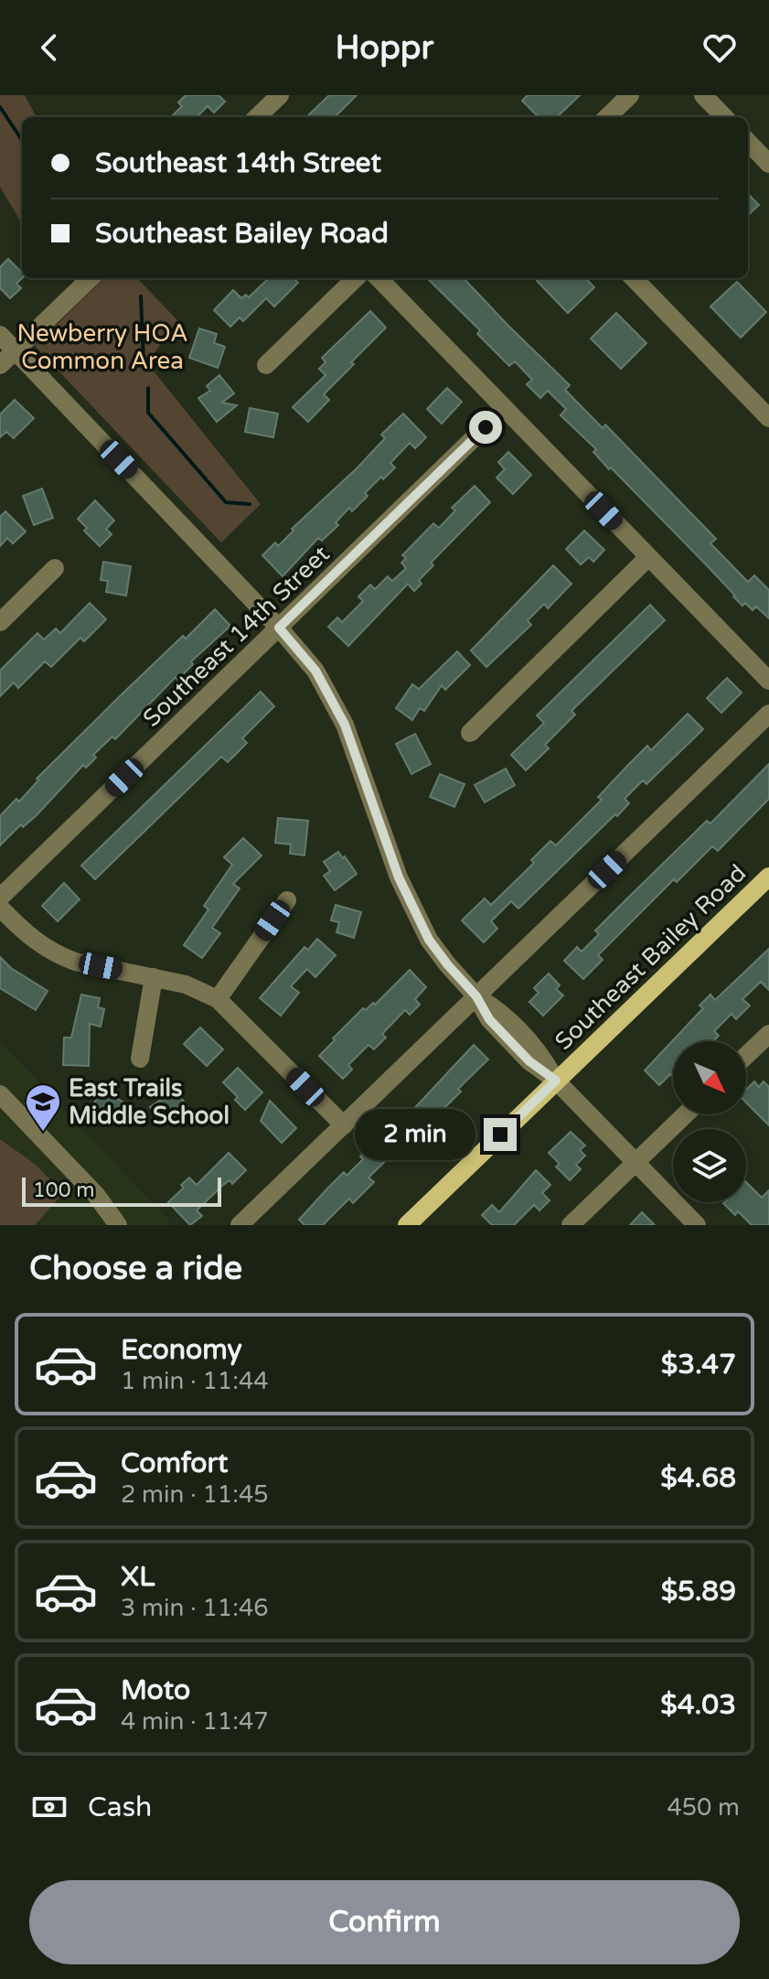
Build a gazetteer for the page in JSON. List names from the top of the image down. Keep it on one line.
{"streets":{"main road":["Southeast Bailey Road"],"street":["Southeast 14th Street"]},"parks":["Newberry HOA Common Area"],"places":{"school or university":["East Trails Middle School"]},"scale_bar":"100 m","north":"bottom right","page":{"header":"Hoppr","banner":["Southeast 14th Street","Southeast Bailey Road"],"bubble":"2 min","scale":"100 m","heading":"Choose a ride","list":[{"name":"Economy","note":"1 min · 11:44","value":"$3.47"},{"name":"Comfort","note":"2 min · 11:45","value":"$4.68"},{"name":"XL","note":"3 min · 11:46","value":"$5.89"},{"name":"Moto","note":"4 min · 11:47","value":"$4.03"}],"pay":["Cash","450 m"],"buttons":"Confirm"}}
